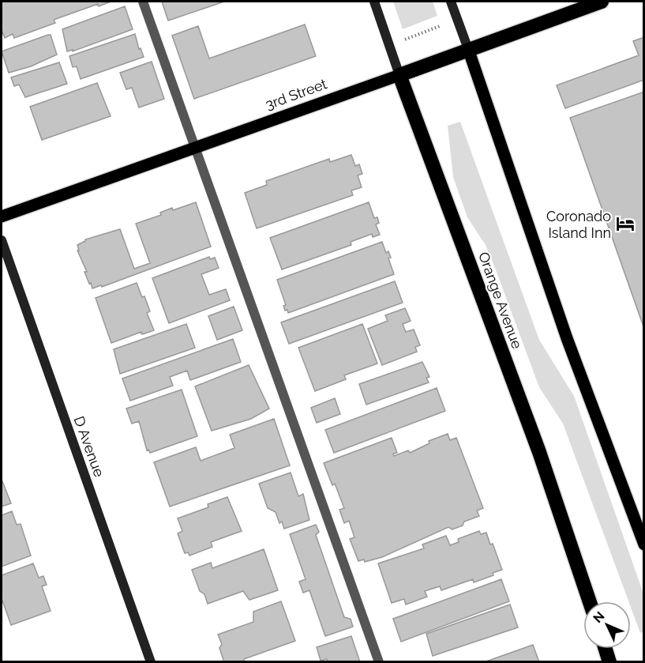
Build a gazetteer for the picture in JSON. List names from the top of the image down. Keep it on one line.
{"streets":{"highway":["3rd Street","Orange Avenue"],"street":["D Avenue"]},"crossings":[["3rd Street","Orange Avenue"]],"places":{"hotel":["Coronado Island Inn"]},"north":"top left"}
